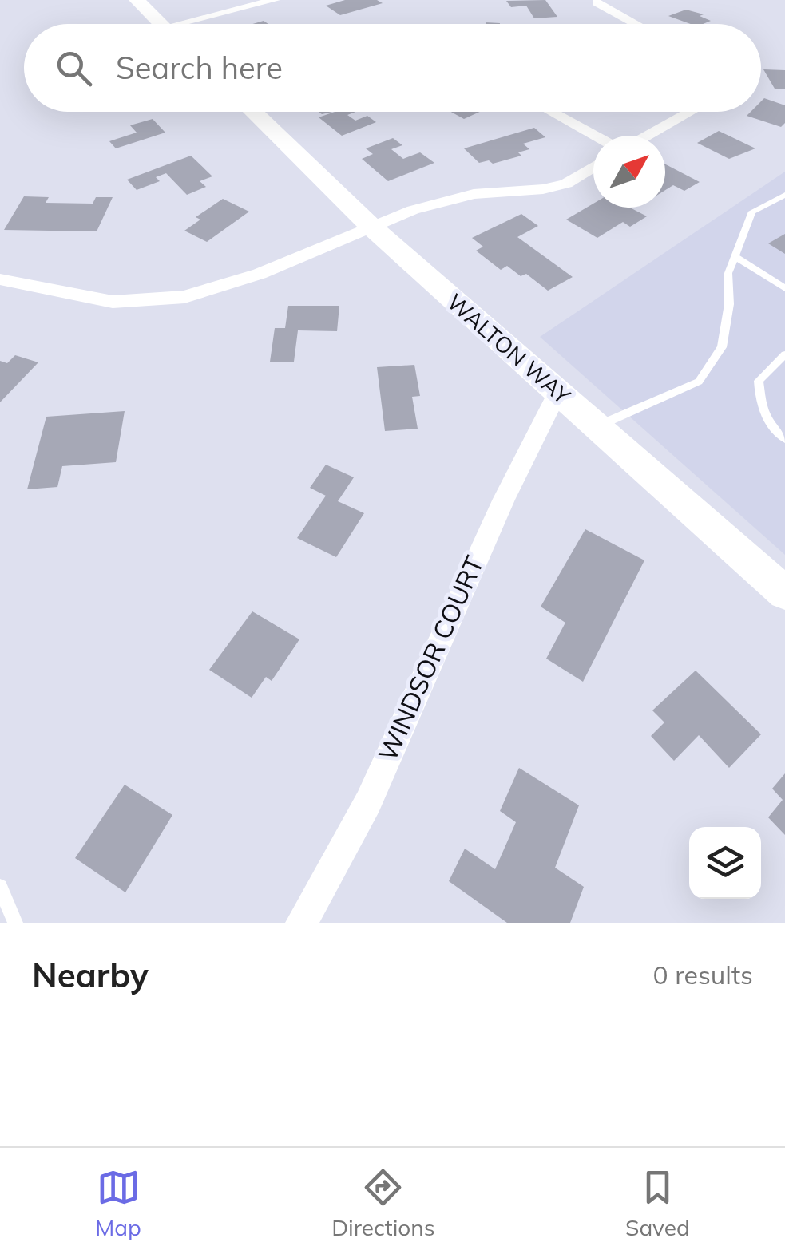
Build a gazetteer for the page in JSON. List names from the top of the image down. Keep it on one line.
{"streets":{"main road":["WALTON WAY"],"street":["WINDSOR COURT"]},"crossings":[["WALTON WAY","WINDSOR COURT"]],"north":"top right","page":{"search":"Search here","heading":["Nearby","0 results"],"nav":["Map","Directions","Saved"]}}
